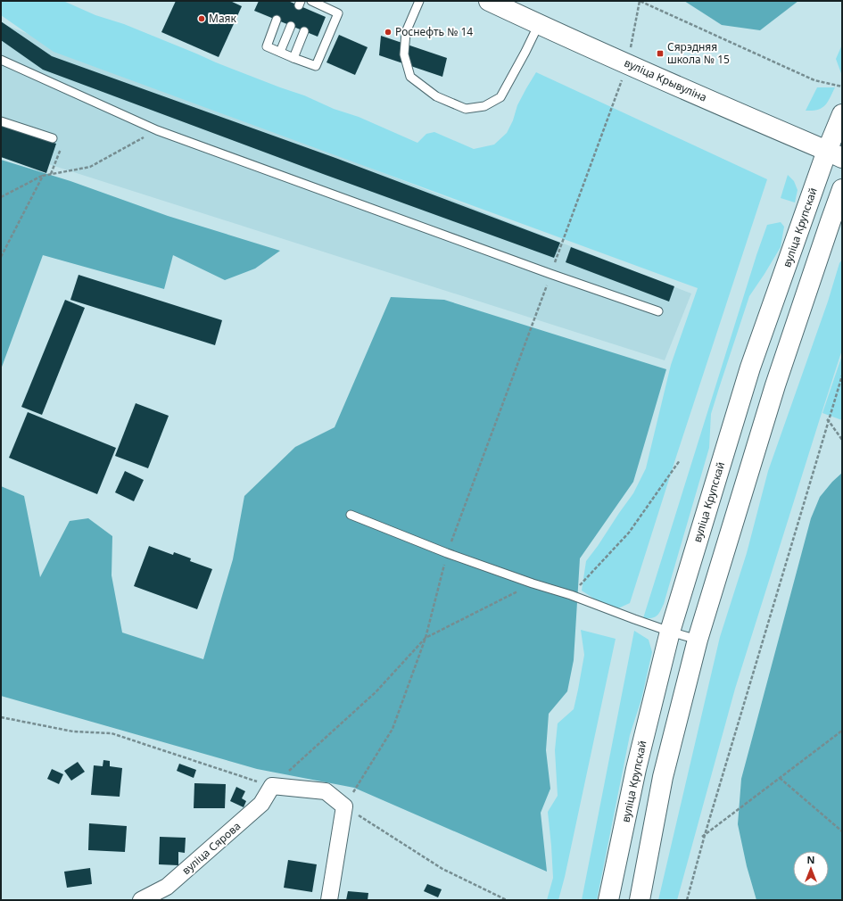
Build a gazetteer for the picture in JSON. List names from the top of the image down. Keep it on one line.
{"streets":{"main road":["вуліца Крывуліна","вуліца Крупскай"],"street":["вуліца Сярова"]},"crossings":[["вуліца Крывуліна","вуліца Крупскай"]],"places":{"other":["Маяк","Роснефть № 14"],"transit":["Сярэдняя школа № 15"]},"north":"top"}
